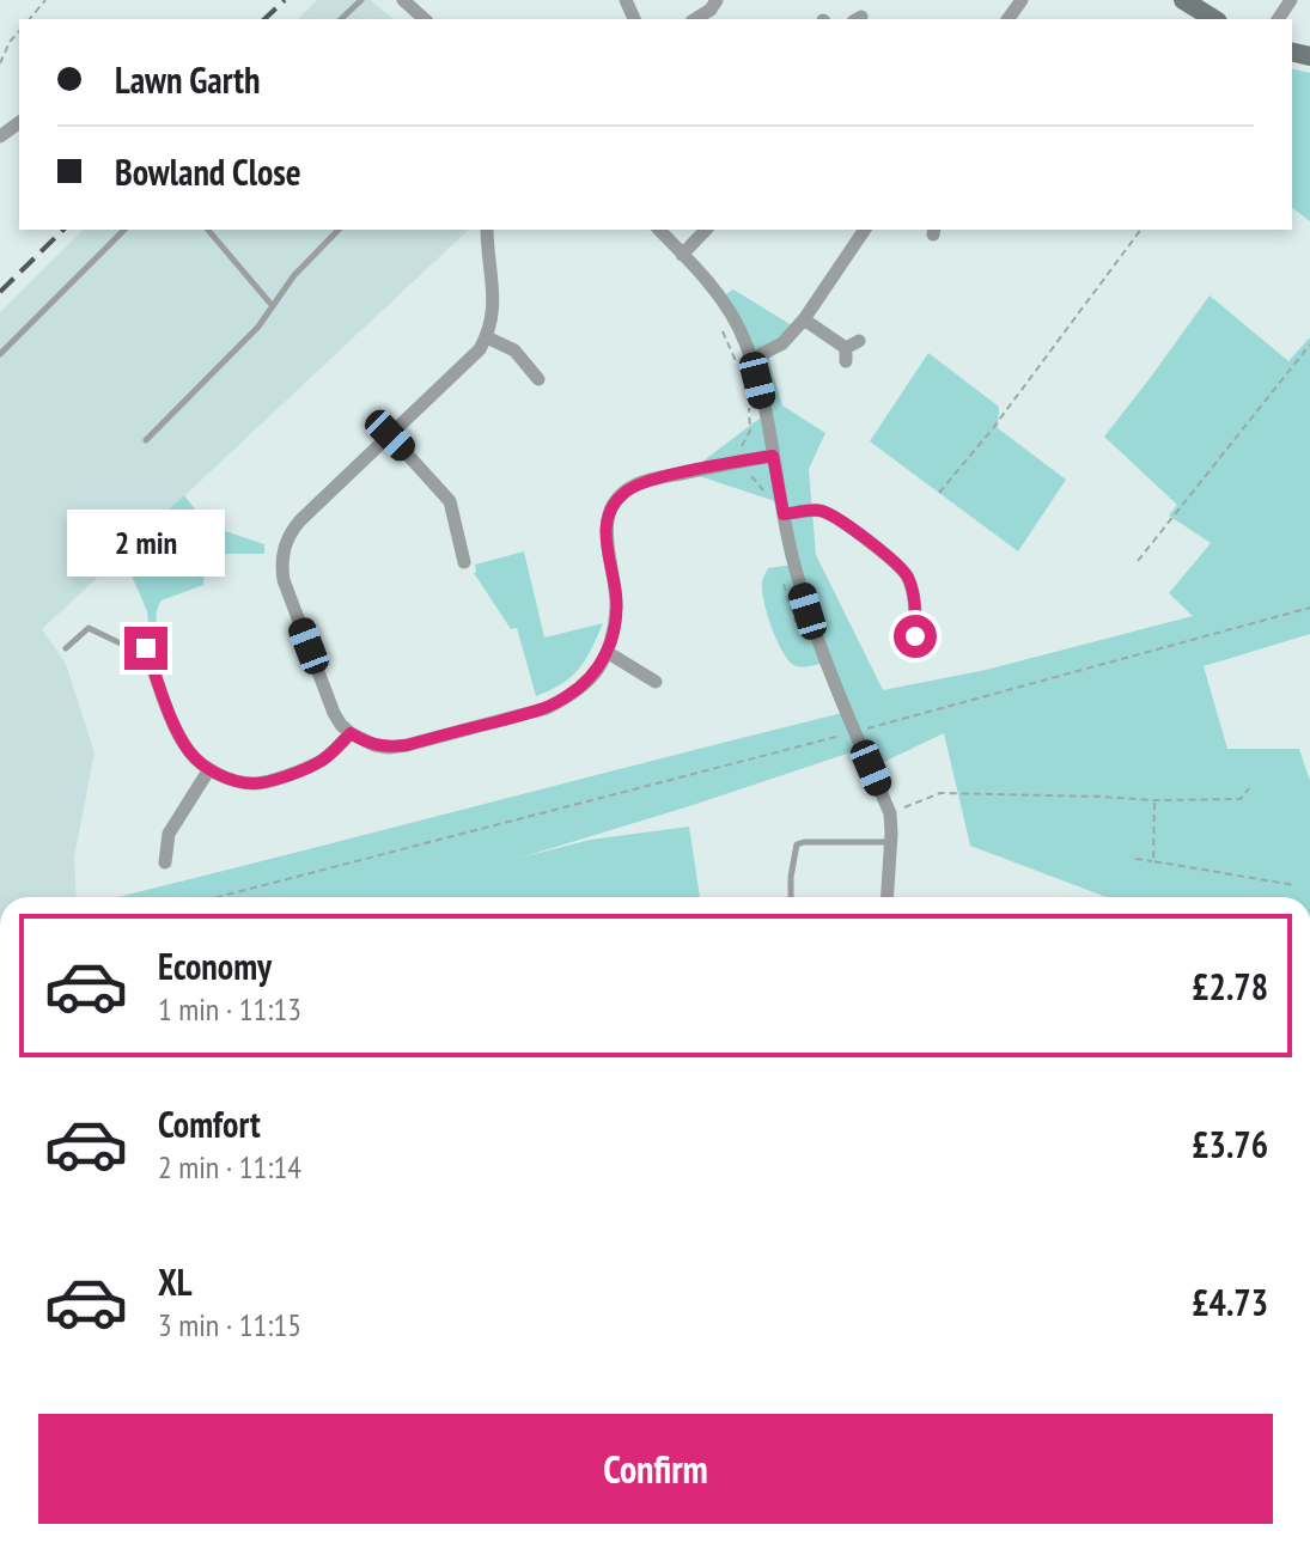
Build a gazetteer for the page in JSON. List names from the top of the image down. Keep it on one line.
{"page":{"banner":["Lawn Garth","Bowland Close"],"bubble":"2 min","list":[{"name":"Economy","note":"1 min · 11:13","value":"£2.78"},{"name":"Comfort","note":"2 min · 11:14","value":"£3.76"},{"name":"XL","note":"3 min · 11:15","value":"£4.73"}],"buttons":"Confirm"}}
